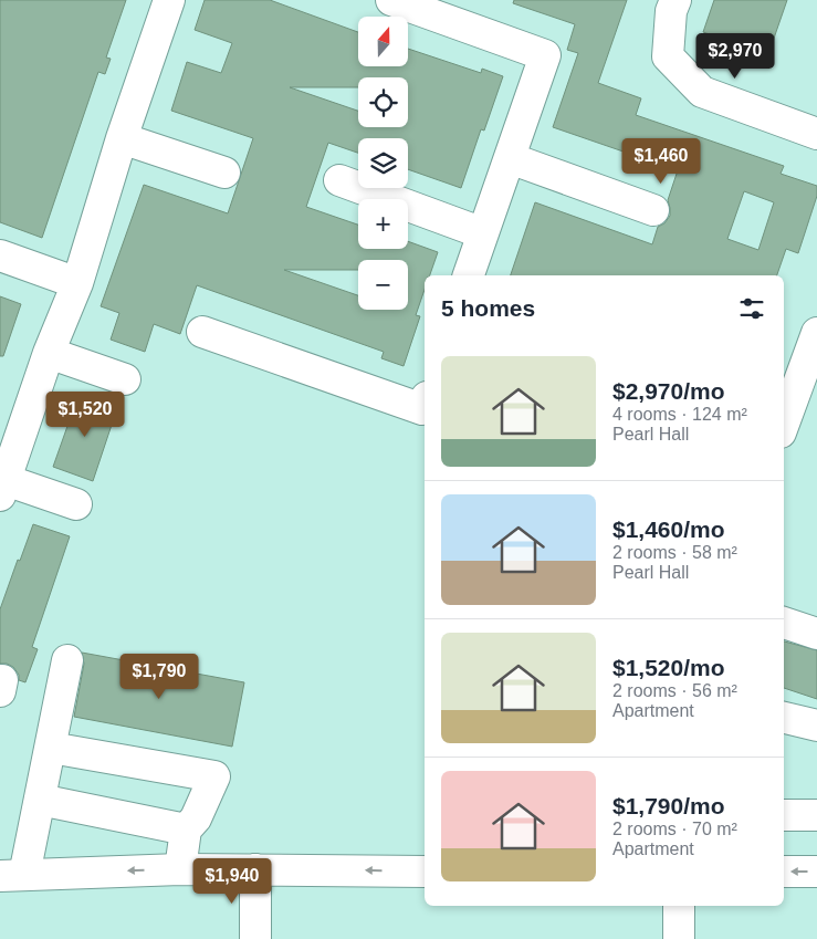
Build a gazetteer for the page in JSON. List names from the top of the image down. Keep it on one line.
{"north":"top","page":{"map_buttons":["+","−"],"price":["$2,970","$1,460","$1,520","$1,790","$1,940"],"heading":"5 homes","list":[{"name":"$2,970/mo","note":"4 rooms · 124 m² · Pearl Hall"},{"name":"$1,460/mo","note":"2 rooms · 58 m² · Pearl Hall"},{"name":"$1,520/mo","note":"2 rooms · 56 m² · Apartment"},{"name":"$1,790/mo","note":"2 rooms · 70 m² · Apartment"}]}}
